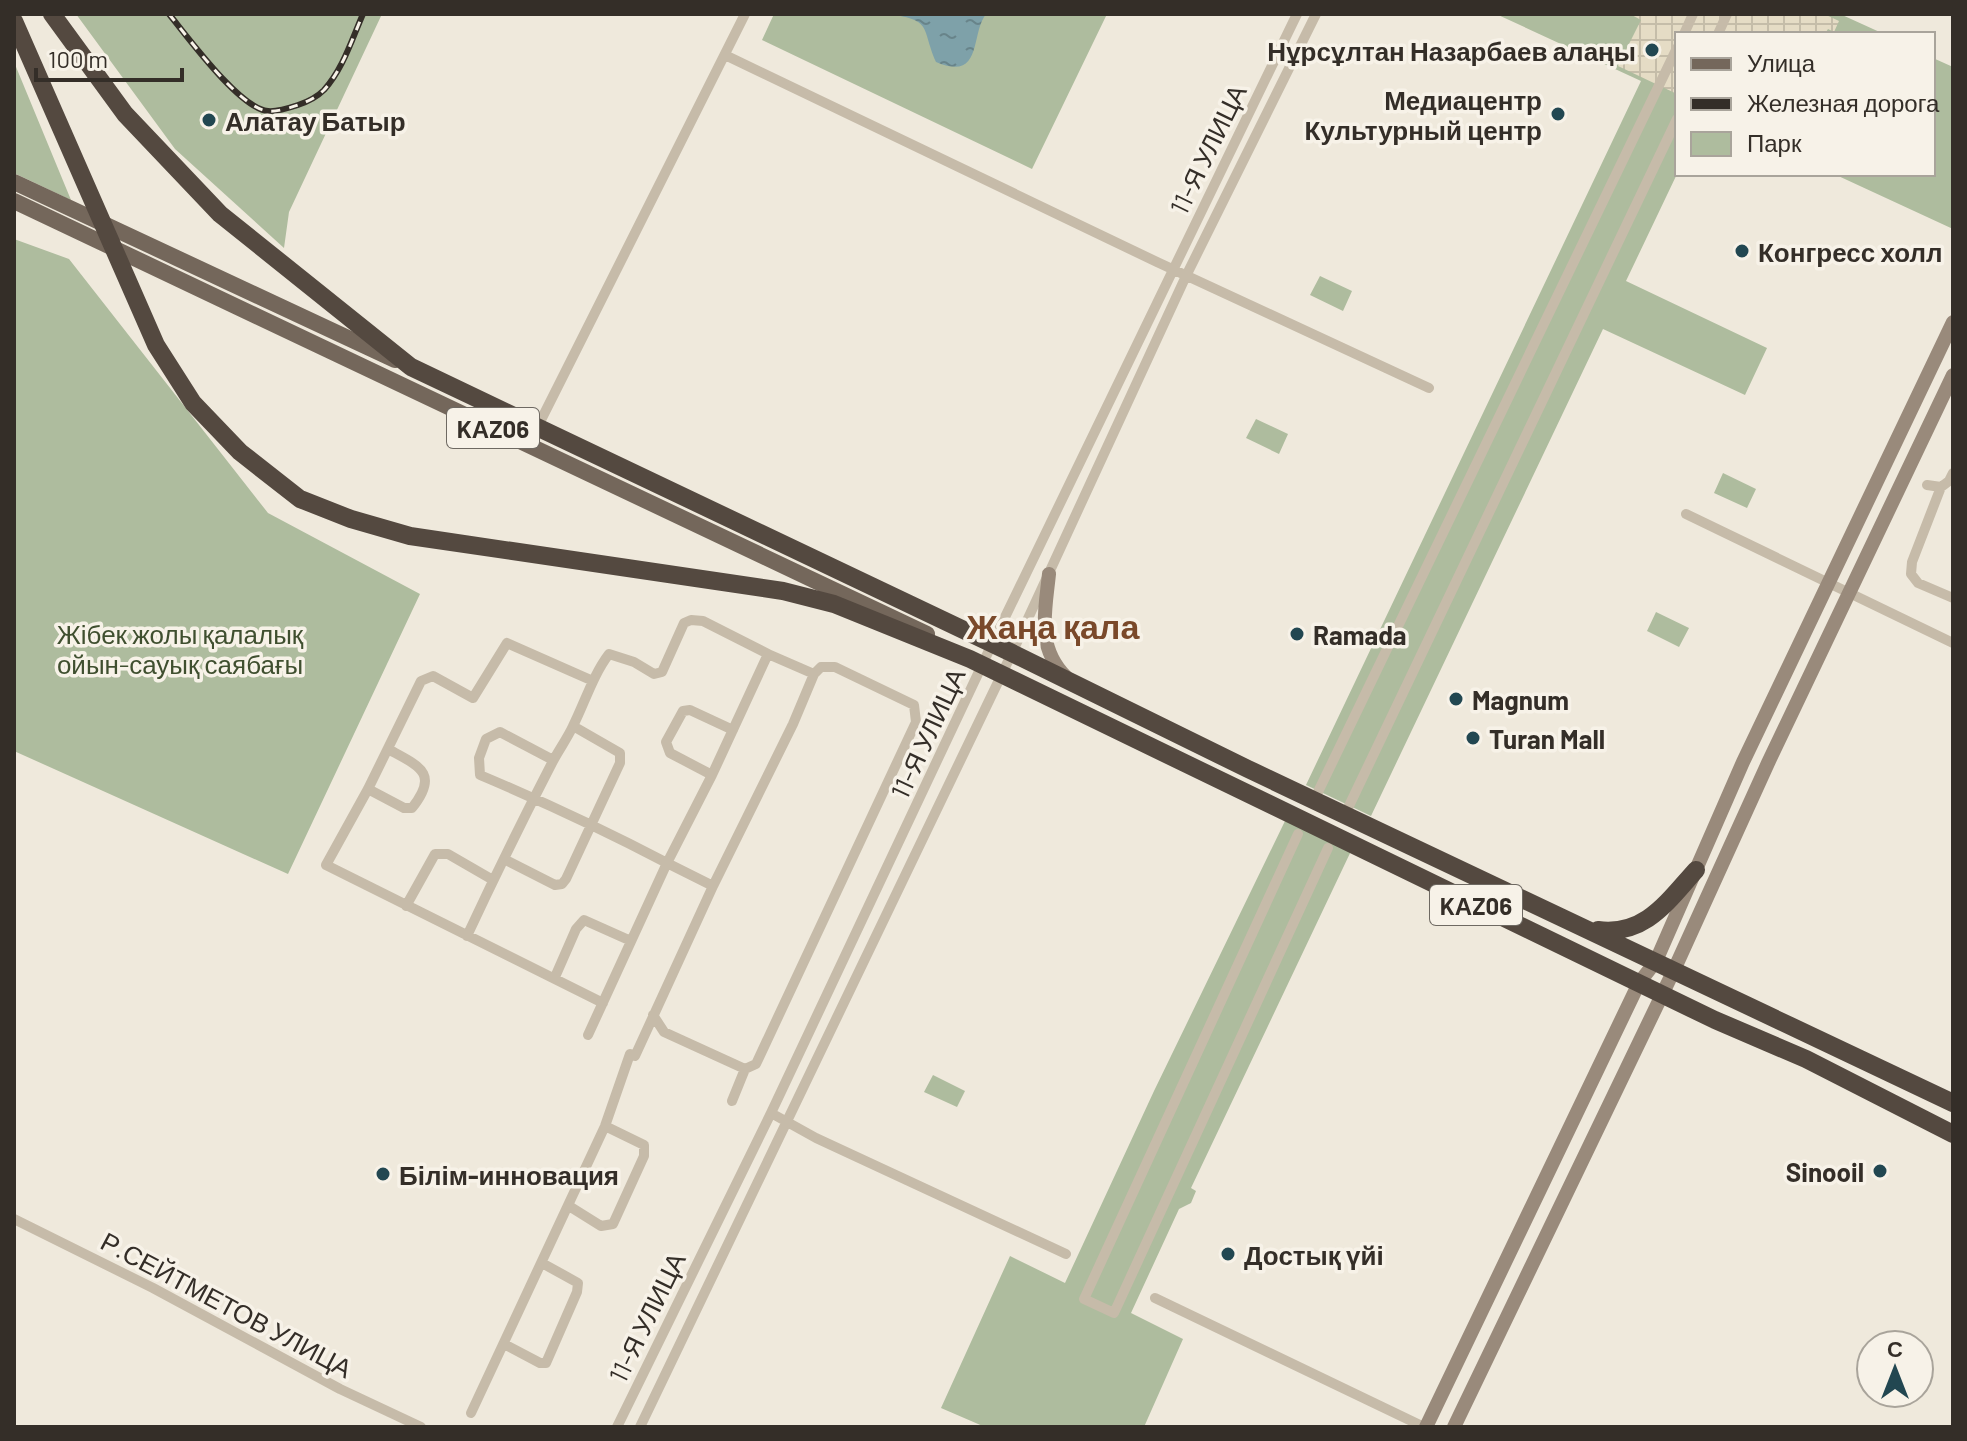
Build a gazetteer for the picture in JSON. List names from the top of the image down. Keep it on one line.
{"streets":{"highway":["KАZ06"],"street":["11-Я УЛИЦА","Р.СЕЙТМЕТОВ УЛИЦА"]},"crossings":[["11-Я УЛИЦА","KАZ06"]],"districts":["Жаңа қала"],"parks":["Жібек жолы қалалық ойын-сауық саябағы"],"places":["Нұрсұлтан Назарбаев алаңы","Медиацентр Культурный центр","Алатау Батыр","Конгресс холл","Ramada","Magnum","Turan Mall","Sinooil","Білім-инновация","Достық үйі"],"legend":["Улица","Железная дорога","Парк"],"scale_bar":"100 m","north":"top"}
